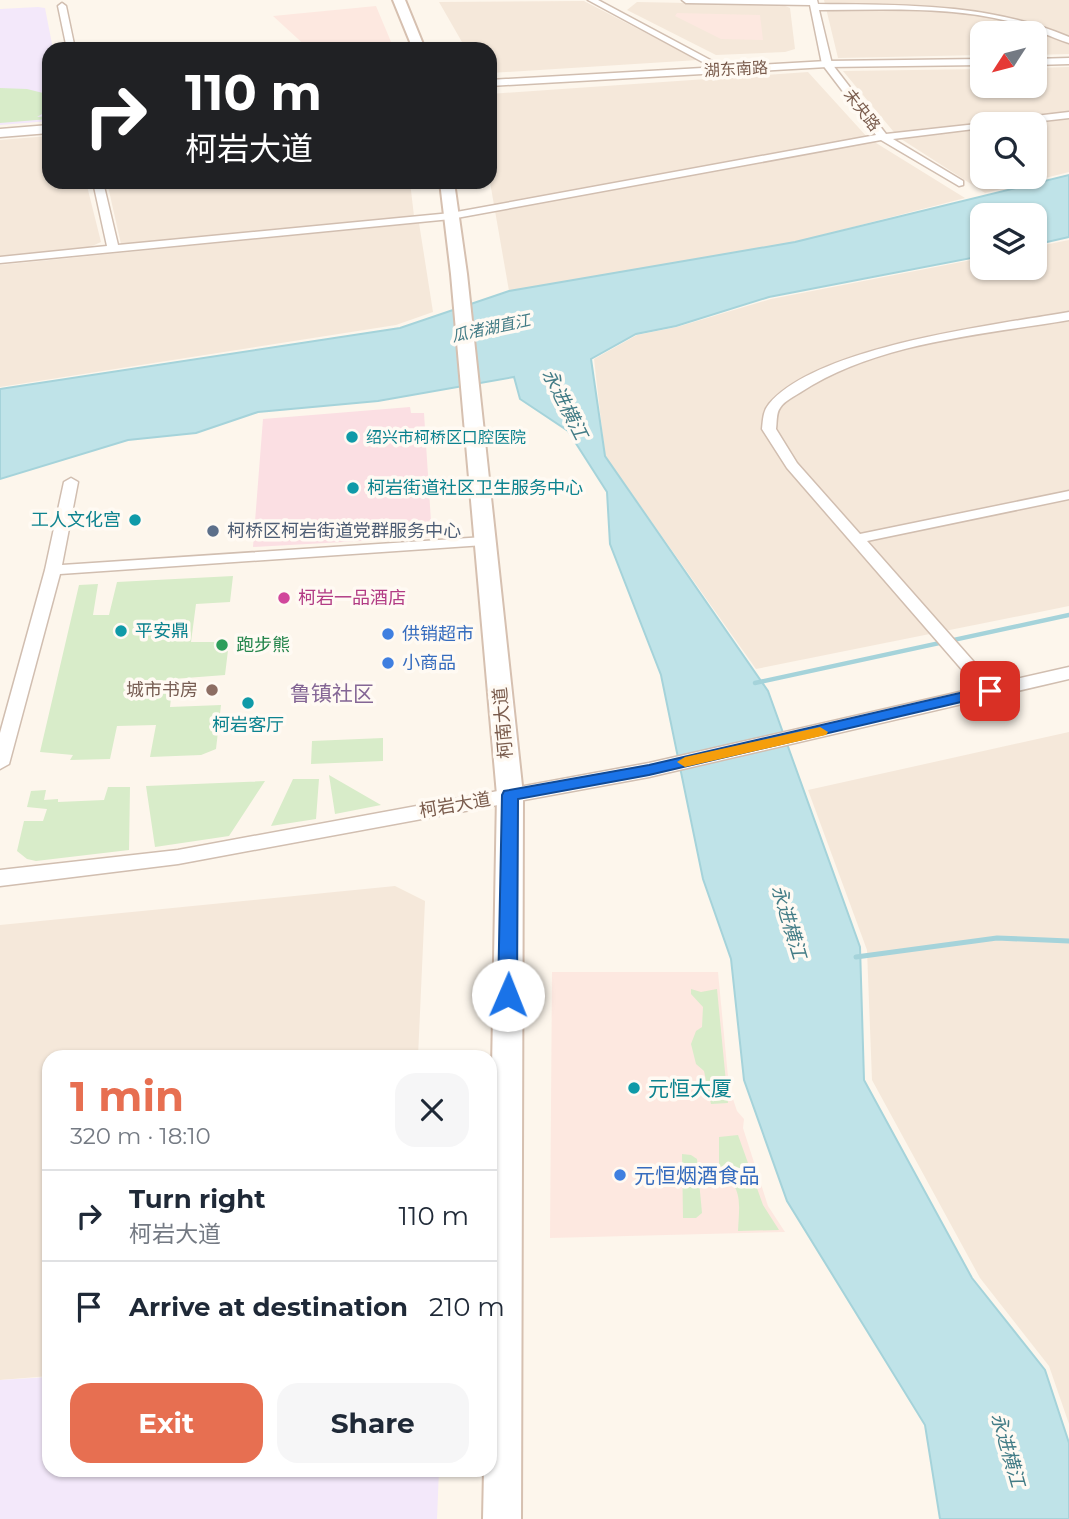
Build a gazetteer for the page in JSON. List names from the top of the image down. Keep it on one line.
{"streets":{"main road":["柯南大道"],"street":["湖东南路","未央路","柯岩大道"]},"crossings":[["湖东南路","未央路"],["柯南大道","柯岩大道"]],"districts":["鲁镇社区"],"water":["瓜渚湖直江","永进横江"],"places":["绍兴市柯桥区口腔医院","柯岩街道社区卫生服务中心","工人文化宫","柯桥区柯岩街道党群服务中心","柯岩一品酒店","平安鼎","供销超市","跑步熊","小商品","城市书房","柯岩客厅","元恒大厦","元恒烟酒食品"],"north":"bottom left","page":{"turn":["110 m","柯岩大道"],"heading":["1 min","320 m · 18:10"],"list":[{"name":"Turn right","note":"柯岩大道","value":"110 m"},{"name":"Arrive at destination","value":"210 m"}],"buttons":["Exit","Share"]}}
